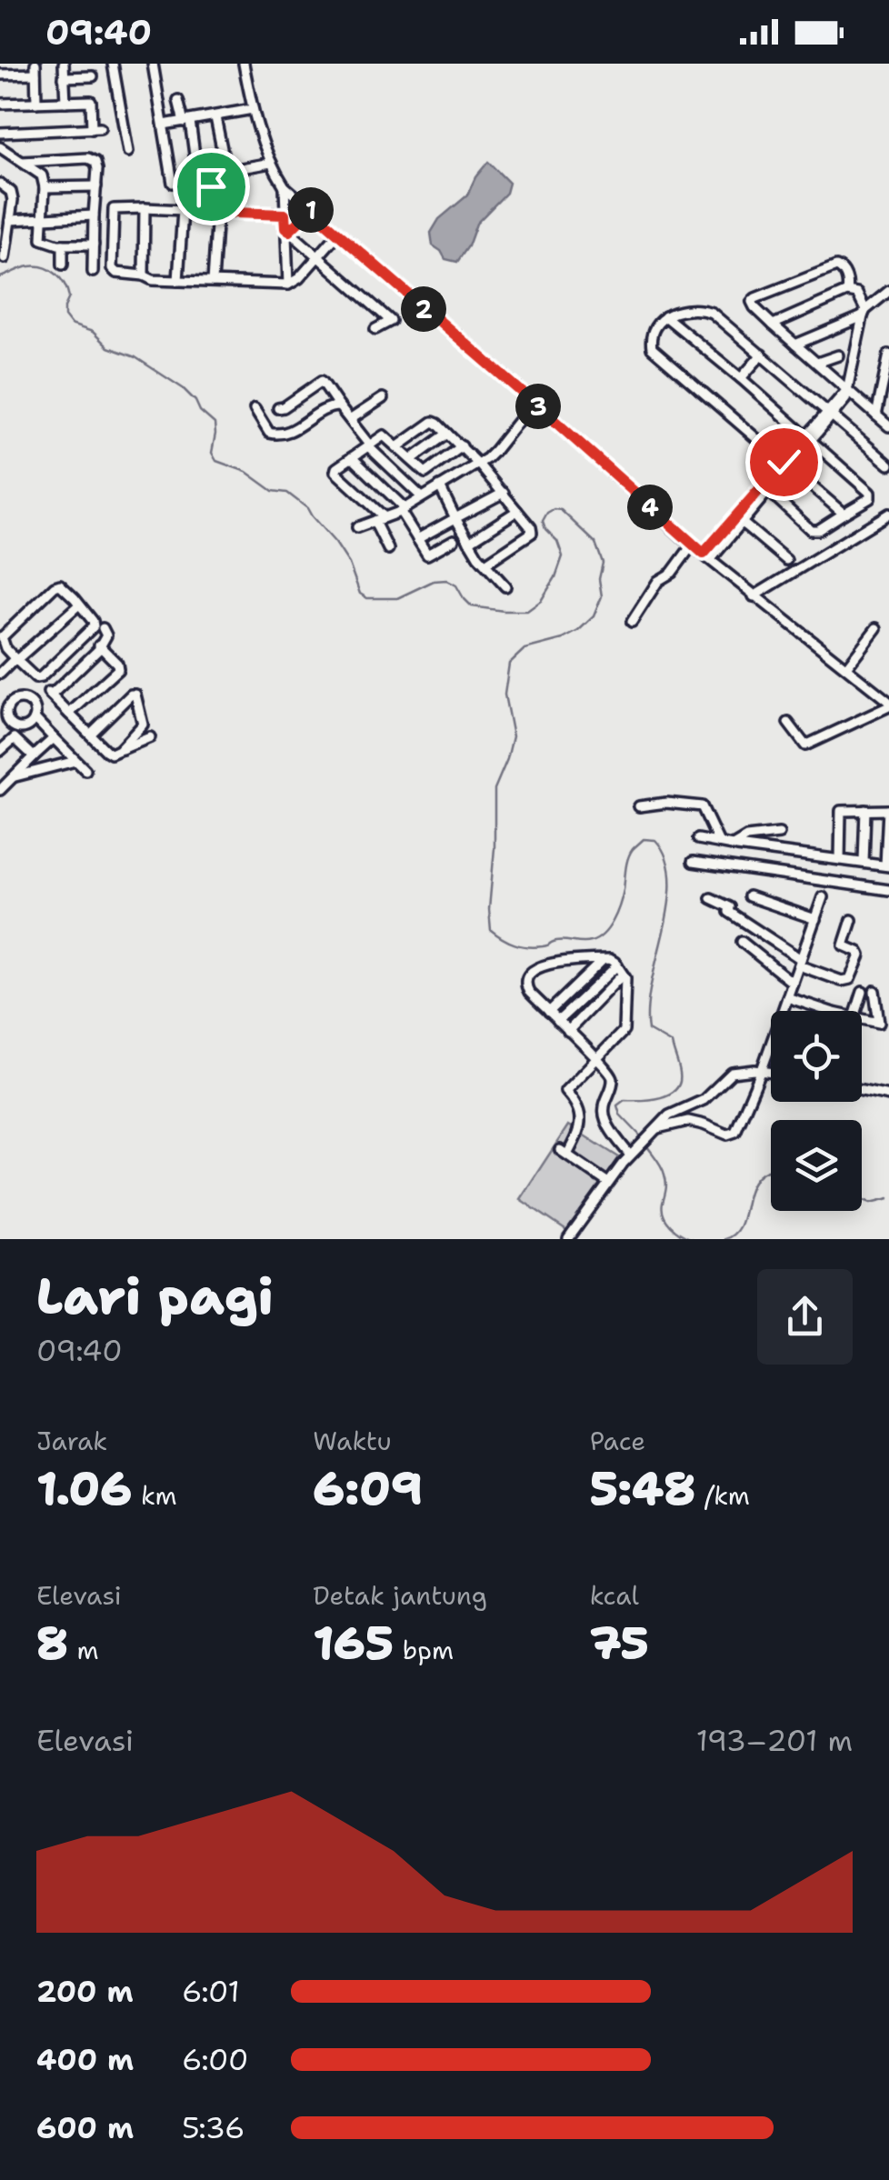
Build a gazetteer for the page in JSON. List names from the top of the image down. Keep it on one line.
{"page":{"status":"09:40","pins":["1","2","3","4"],"heading":["Lari pagi","09:40"],"stats":[["Jarak","1.06 km"],["Waktu","6:09"],["Pace","5:48 /km"],["Elevasi","8 m"],["Detak jantung","165 bpm"],["kcal","75"]],"chart":["Elevasi","193–201 m"],"list":[{"name":"200 m","note":"6:01"},{"name":"400 m","note":"6:00"},{"name":"600 m","note":"5:36"}]}}
